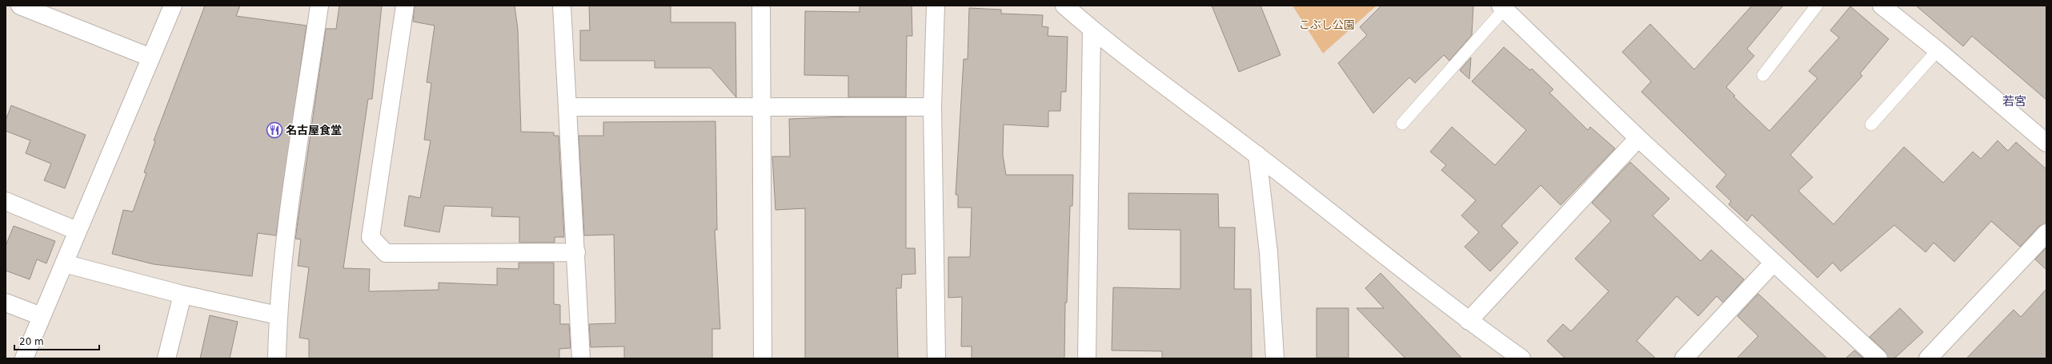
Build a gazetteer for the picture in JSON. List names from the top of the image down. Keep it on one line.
{"districts":["若宮"],"parks":["こぶし公園"],"places":{"restaurant":["名古屋食堂"]},"scale_bar":"20 m"}
